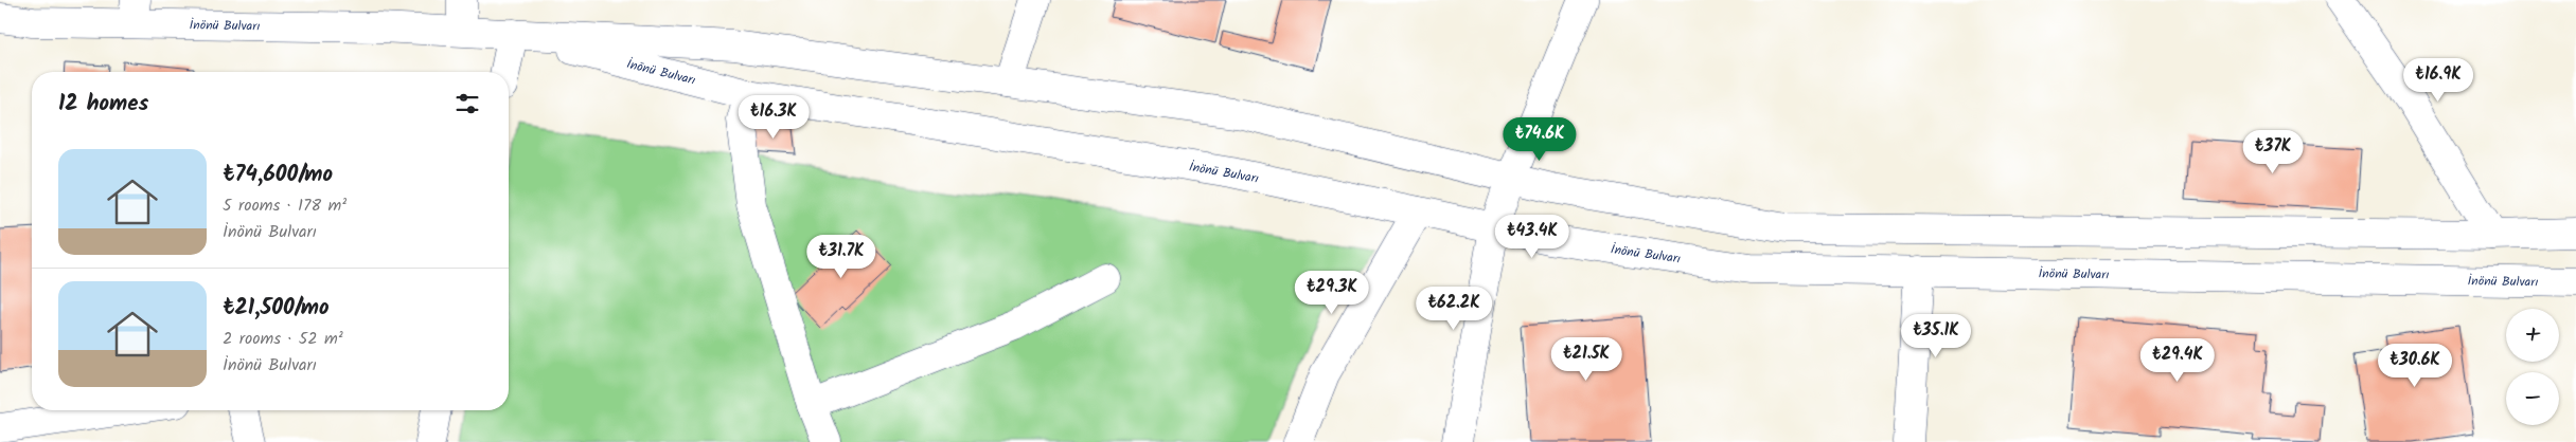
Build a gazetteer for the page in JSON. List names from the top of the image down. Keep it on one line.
{"streets":{"main road":["İnönü Bulvarı"]},"page":{"price":["₺16.9K","₺16.3K","₺74.6K","₺37K","₺43.4K","₺31.7K","₺29.3K","₺62.2K","₺35.1K","₺21.5K","₺29.4K","₺30.6K"],"heading":"12 homes","list":[{"name":"₺74,600/mo","note":"5 rooms · 178 m² · İnönü Bulvarı"},{"name":"₺21,500/mo","note":"2 rooms · 52 m² · İnönü Bulvarı"}],"map_buttons":["+","−"]}}
